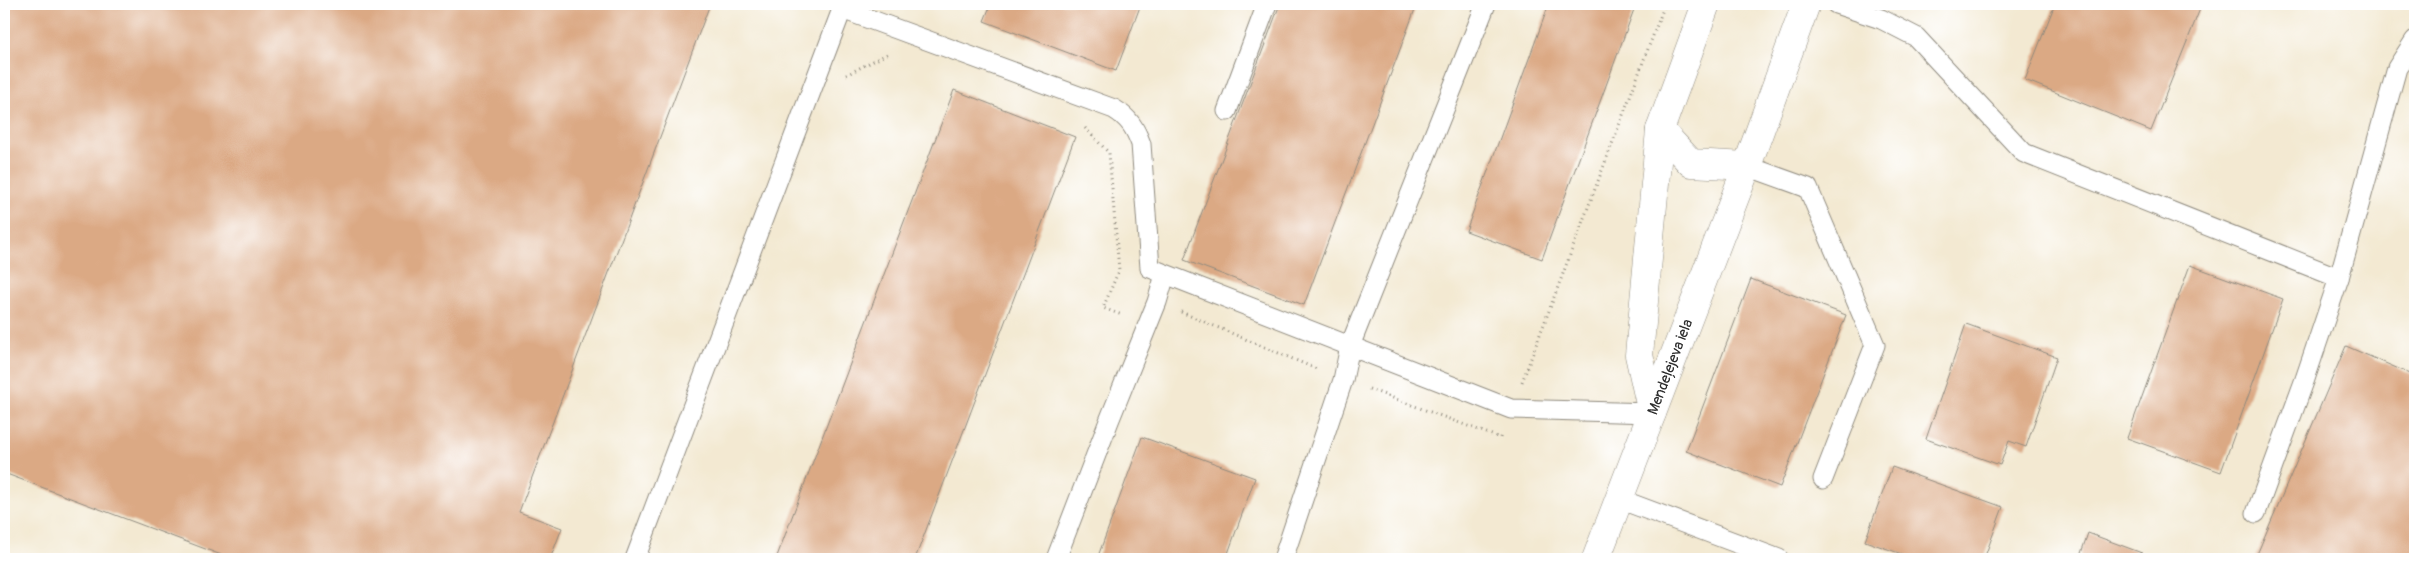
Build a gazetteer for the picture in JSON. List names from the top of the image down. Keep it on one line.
{"streets":{"street":["Mendeļejeva iela"]}}
